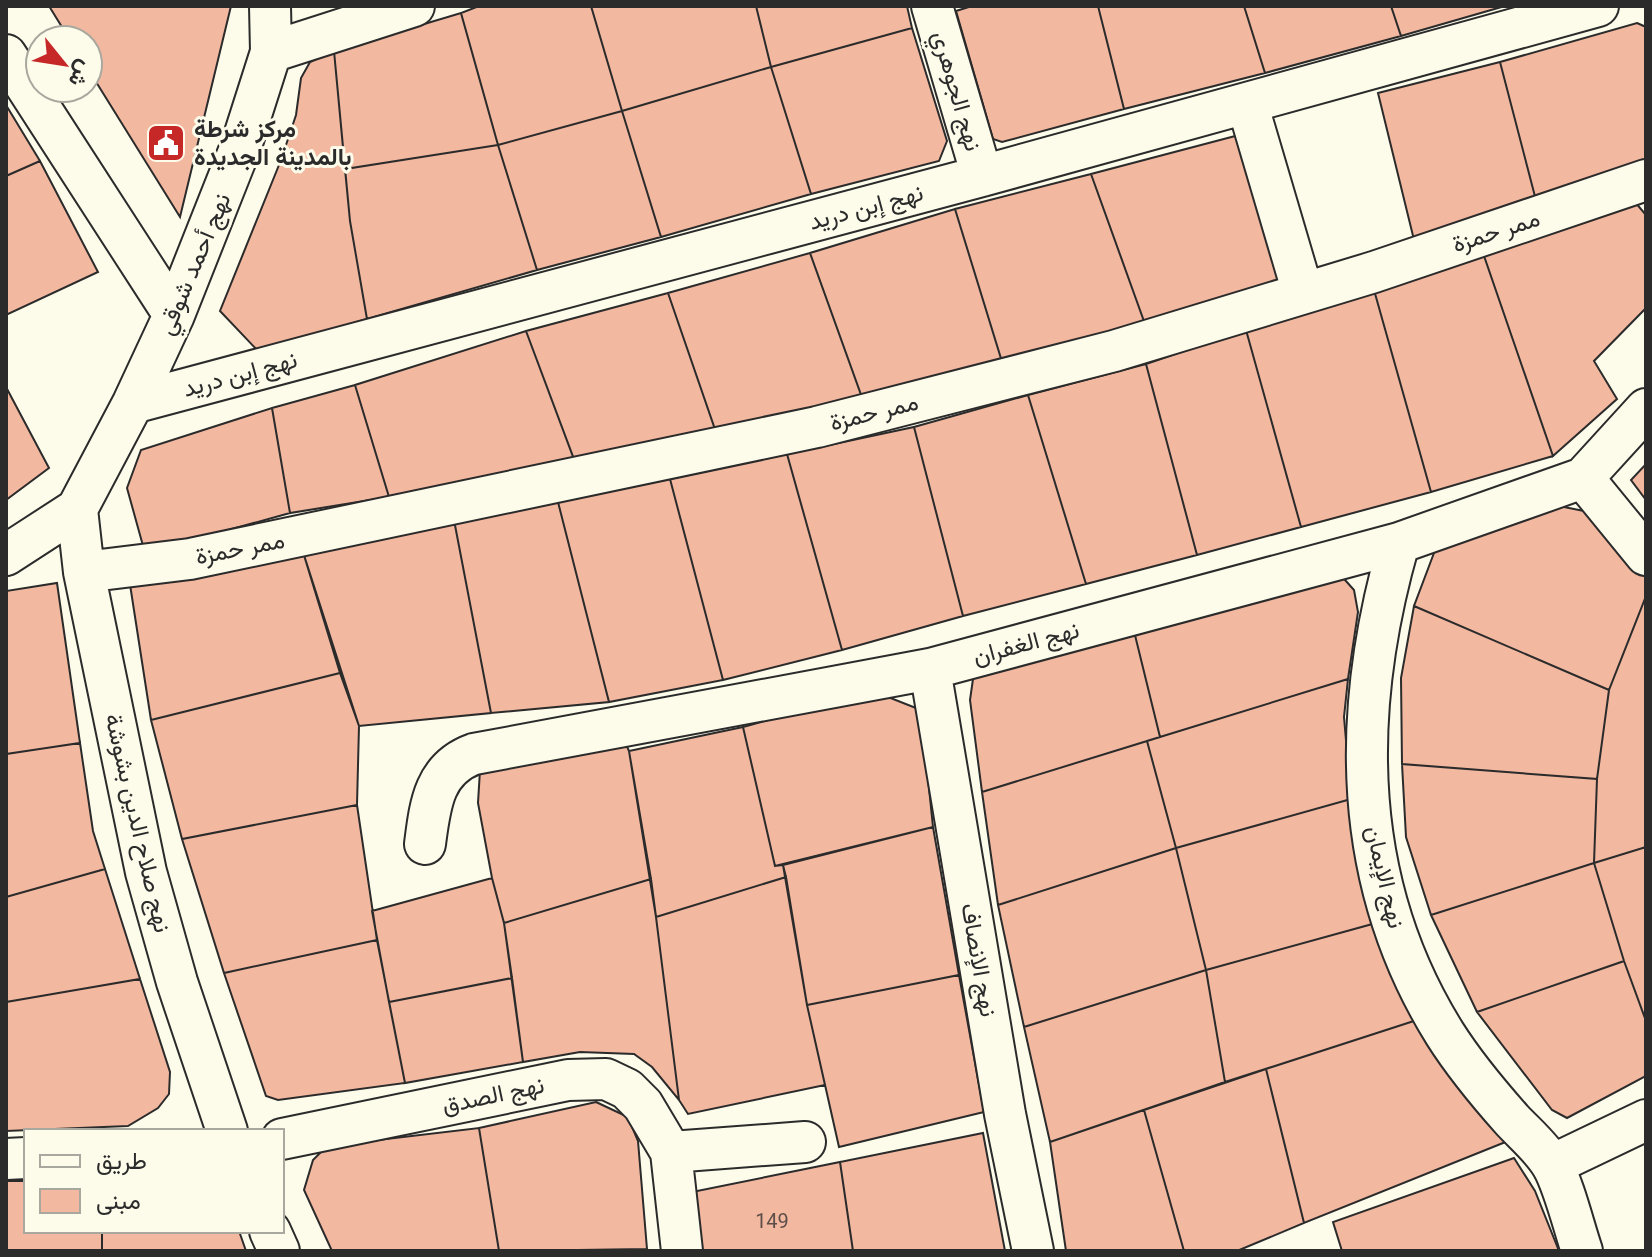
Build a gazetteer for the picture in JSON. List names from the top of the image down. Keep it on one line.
{"streets":{"street":["نهج الجوهري","نهج إبن دريد","ممر حمزة","نهج أحمد شوقي","نهج الغفران","نهج صلاح الدين بشوشة","نهج الإيمان","نهج الإنصاف","نهج الصدق"]},"crossings":[["نهج الجوهري","نهج إبن دريد"],["نهج إبن دريد","نهج أحمد شوقي"],["ممر حمزة","نهج صلاح الدين بشوشة"],["نهج أحمد شوقي","نهج صلاح الدين بشوشة"],["نهج الغفران","نهج الإيمان"],["نهج الغفران","نهج الإنصاف"]],"places":{"public building":["مركز شرطة بالمدينة الجديدة"]},"house_numbers":["149"],"legend":["طريق","مبنى"],"north":"bottom right"}
